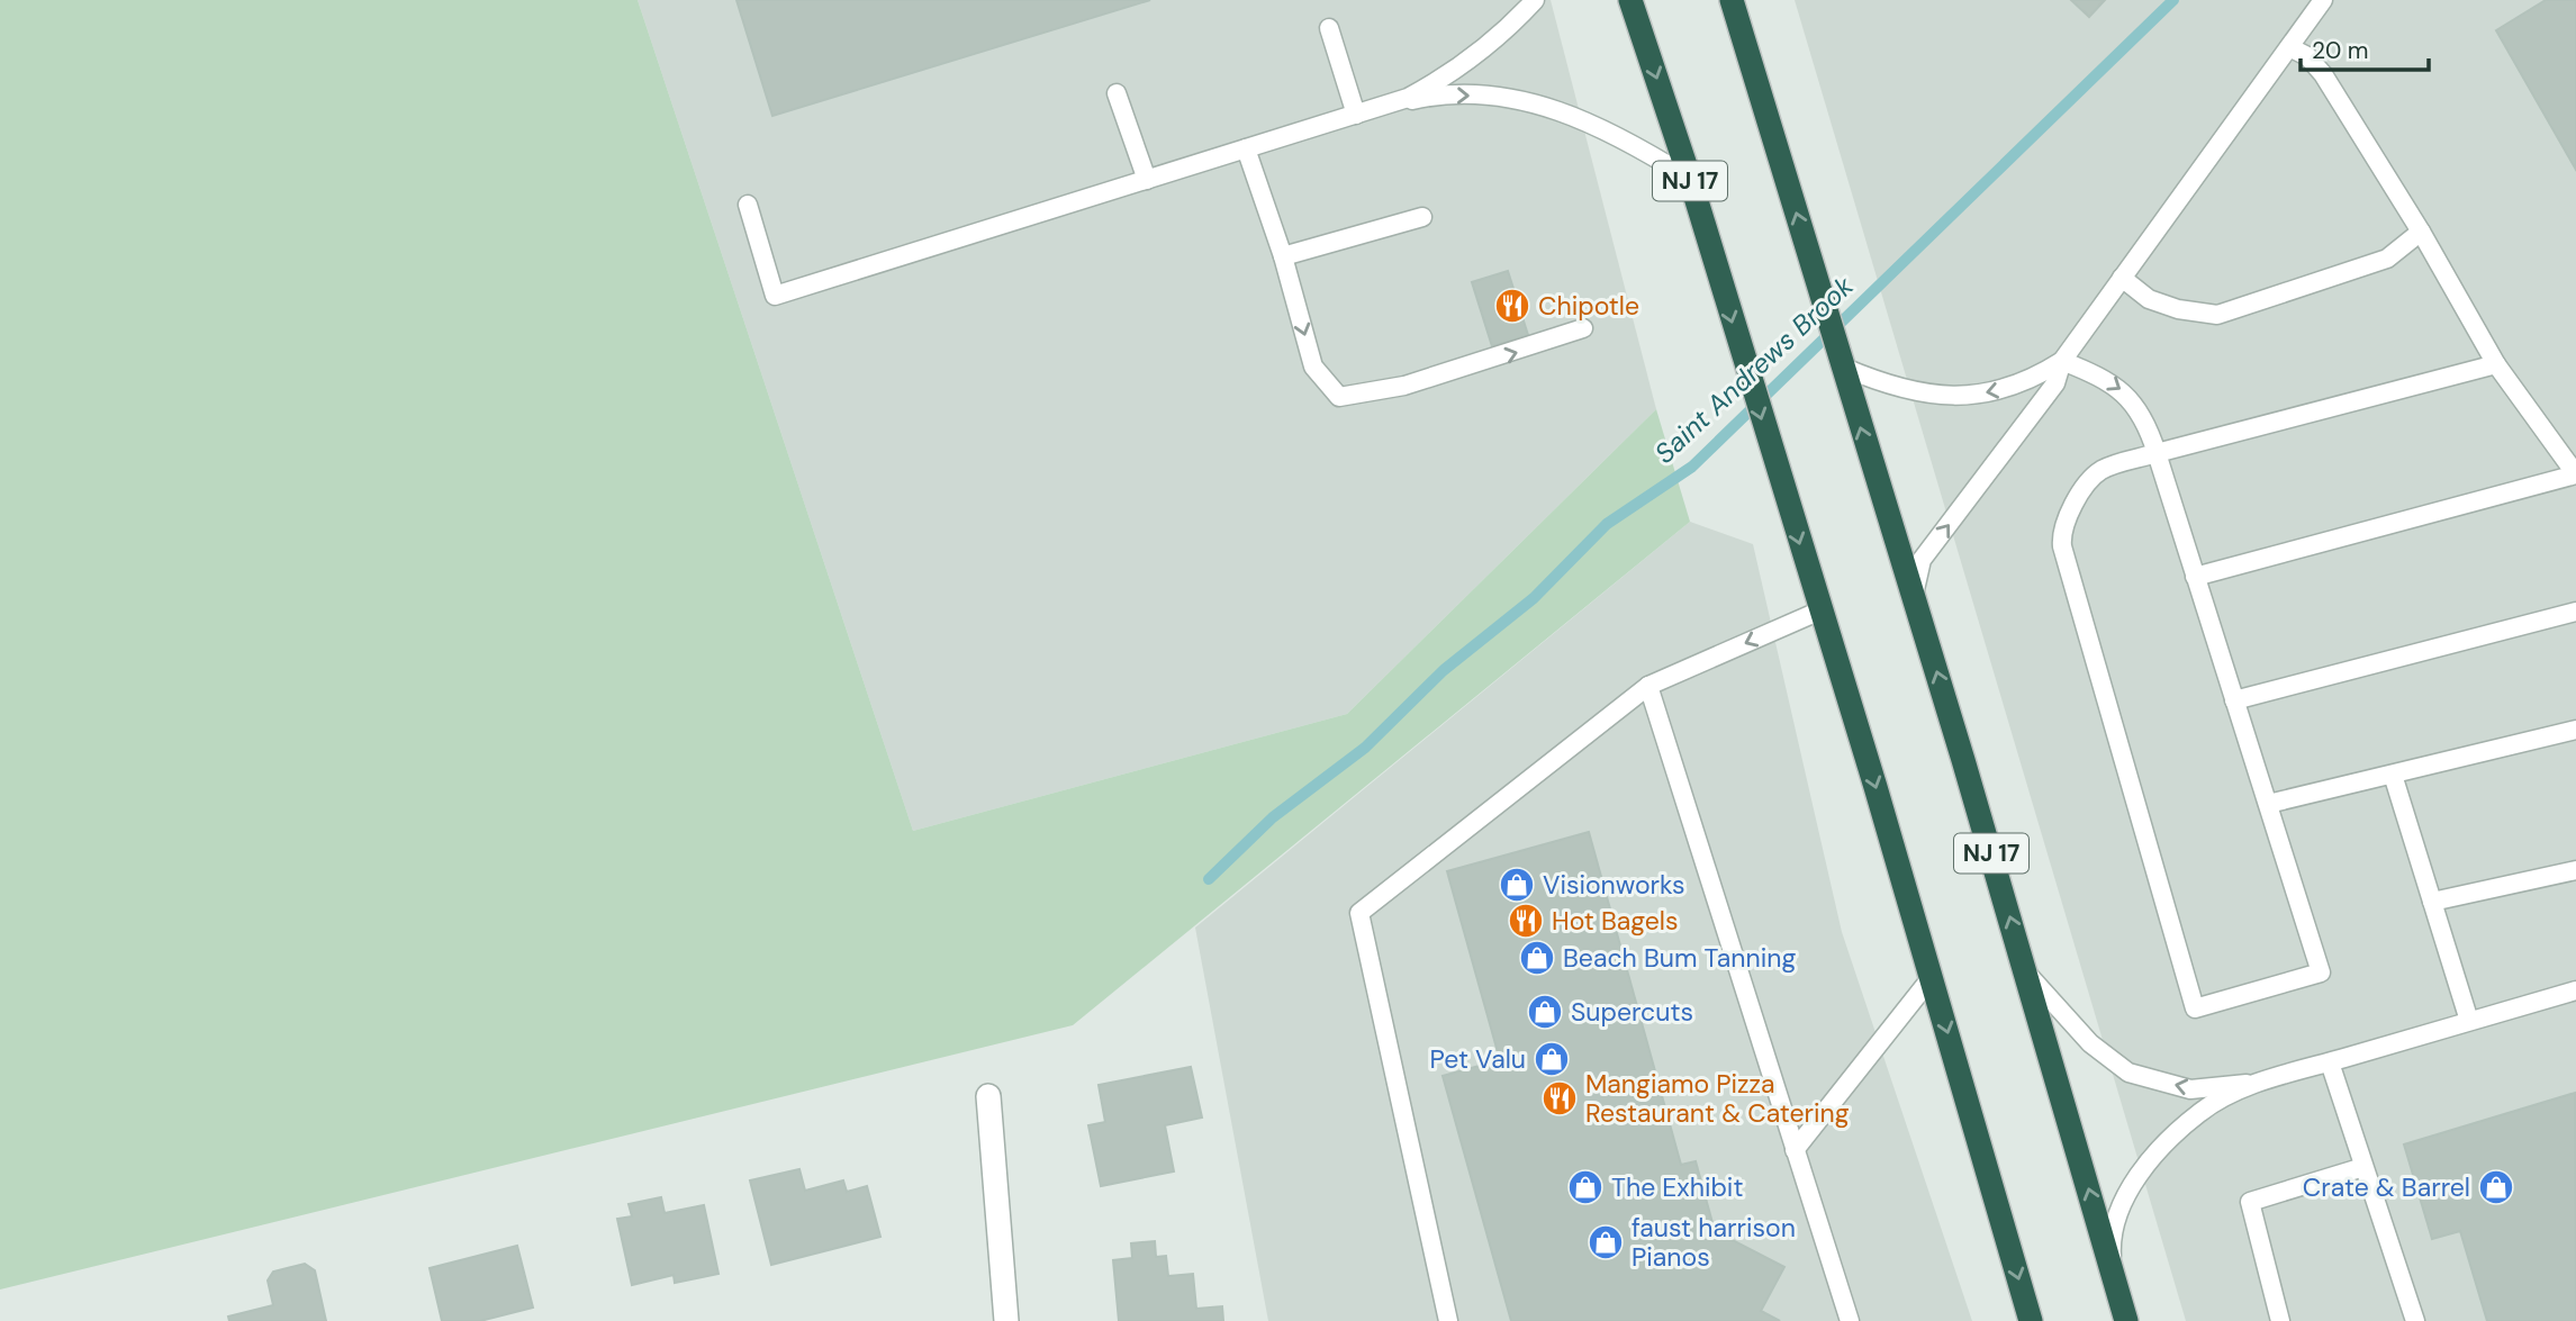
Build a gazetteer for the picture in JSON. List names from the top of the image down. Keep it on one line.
{"streets":{"highway":["NJ 17"]},"water":["Saint Andrews Brook"],"places":{"restaurant":["Chipotle","Hot Bagels","Mangiamo Pizza Restaurant & Catering"],"shop":["Visionworks","Beach Bum Tanning","Supercuts","Pet Valu","The Exhibit","Crate & Barrel","faust harrison Pianos"]},"scale_bar":"20 m"}
